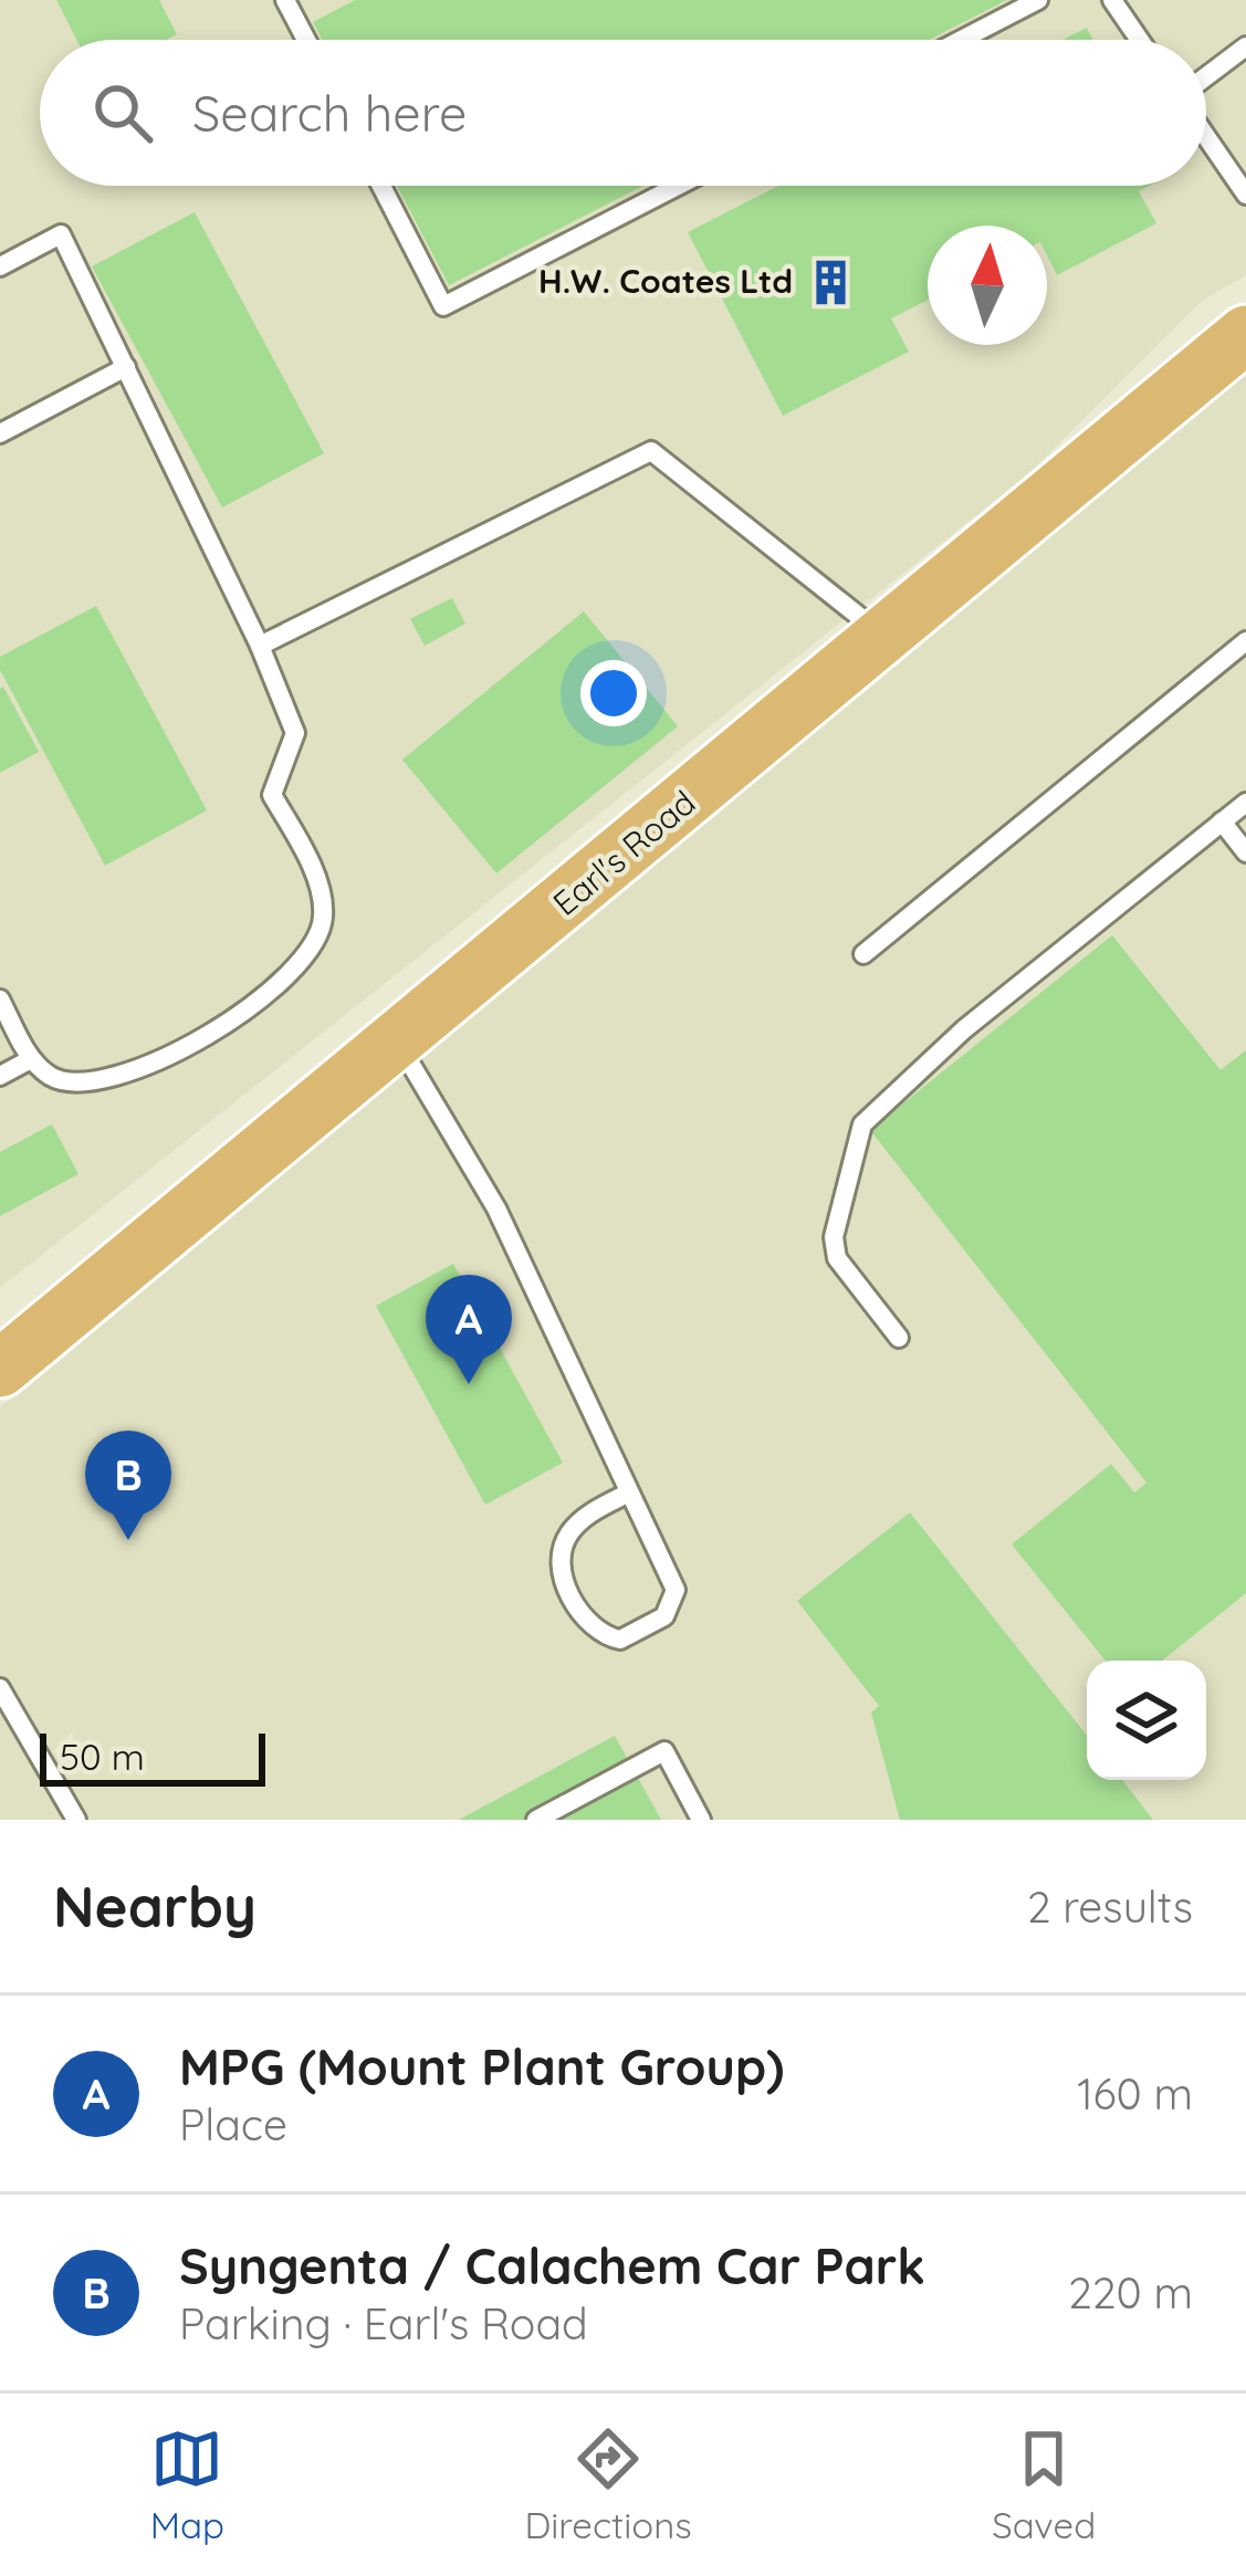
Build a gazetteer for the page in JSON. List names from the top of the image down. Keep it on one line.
{"streets":{"main road":["Earl's Road"]},"places":{"building":["H.W. Coates Ltd"]},"scale_bar":"50 m","north":"top","page":{"search":"Search here","pins":["A","B"],"scale":"50 m","heading":["Nearby","2 results"],"list":[{"mark":"A","name":"MPG (Mount Plant Group)","note":"Place","value":"160 m"},{"mark":"B","name":"Syngenta / Calachem Car Park","note":"Parking · Earl's Road","value":"220 m"}],"nav":["Map","Directions","Saved"]}}
